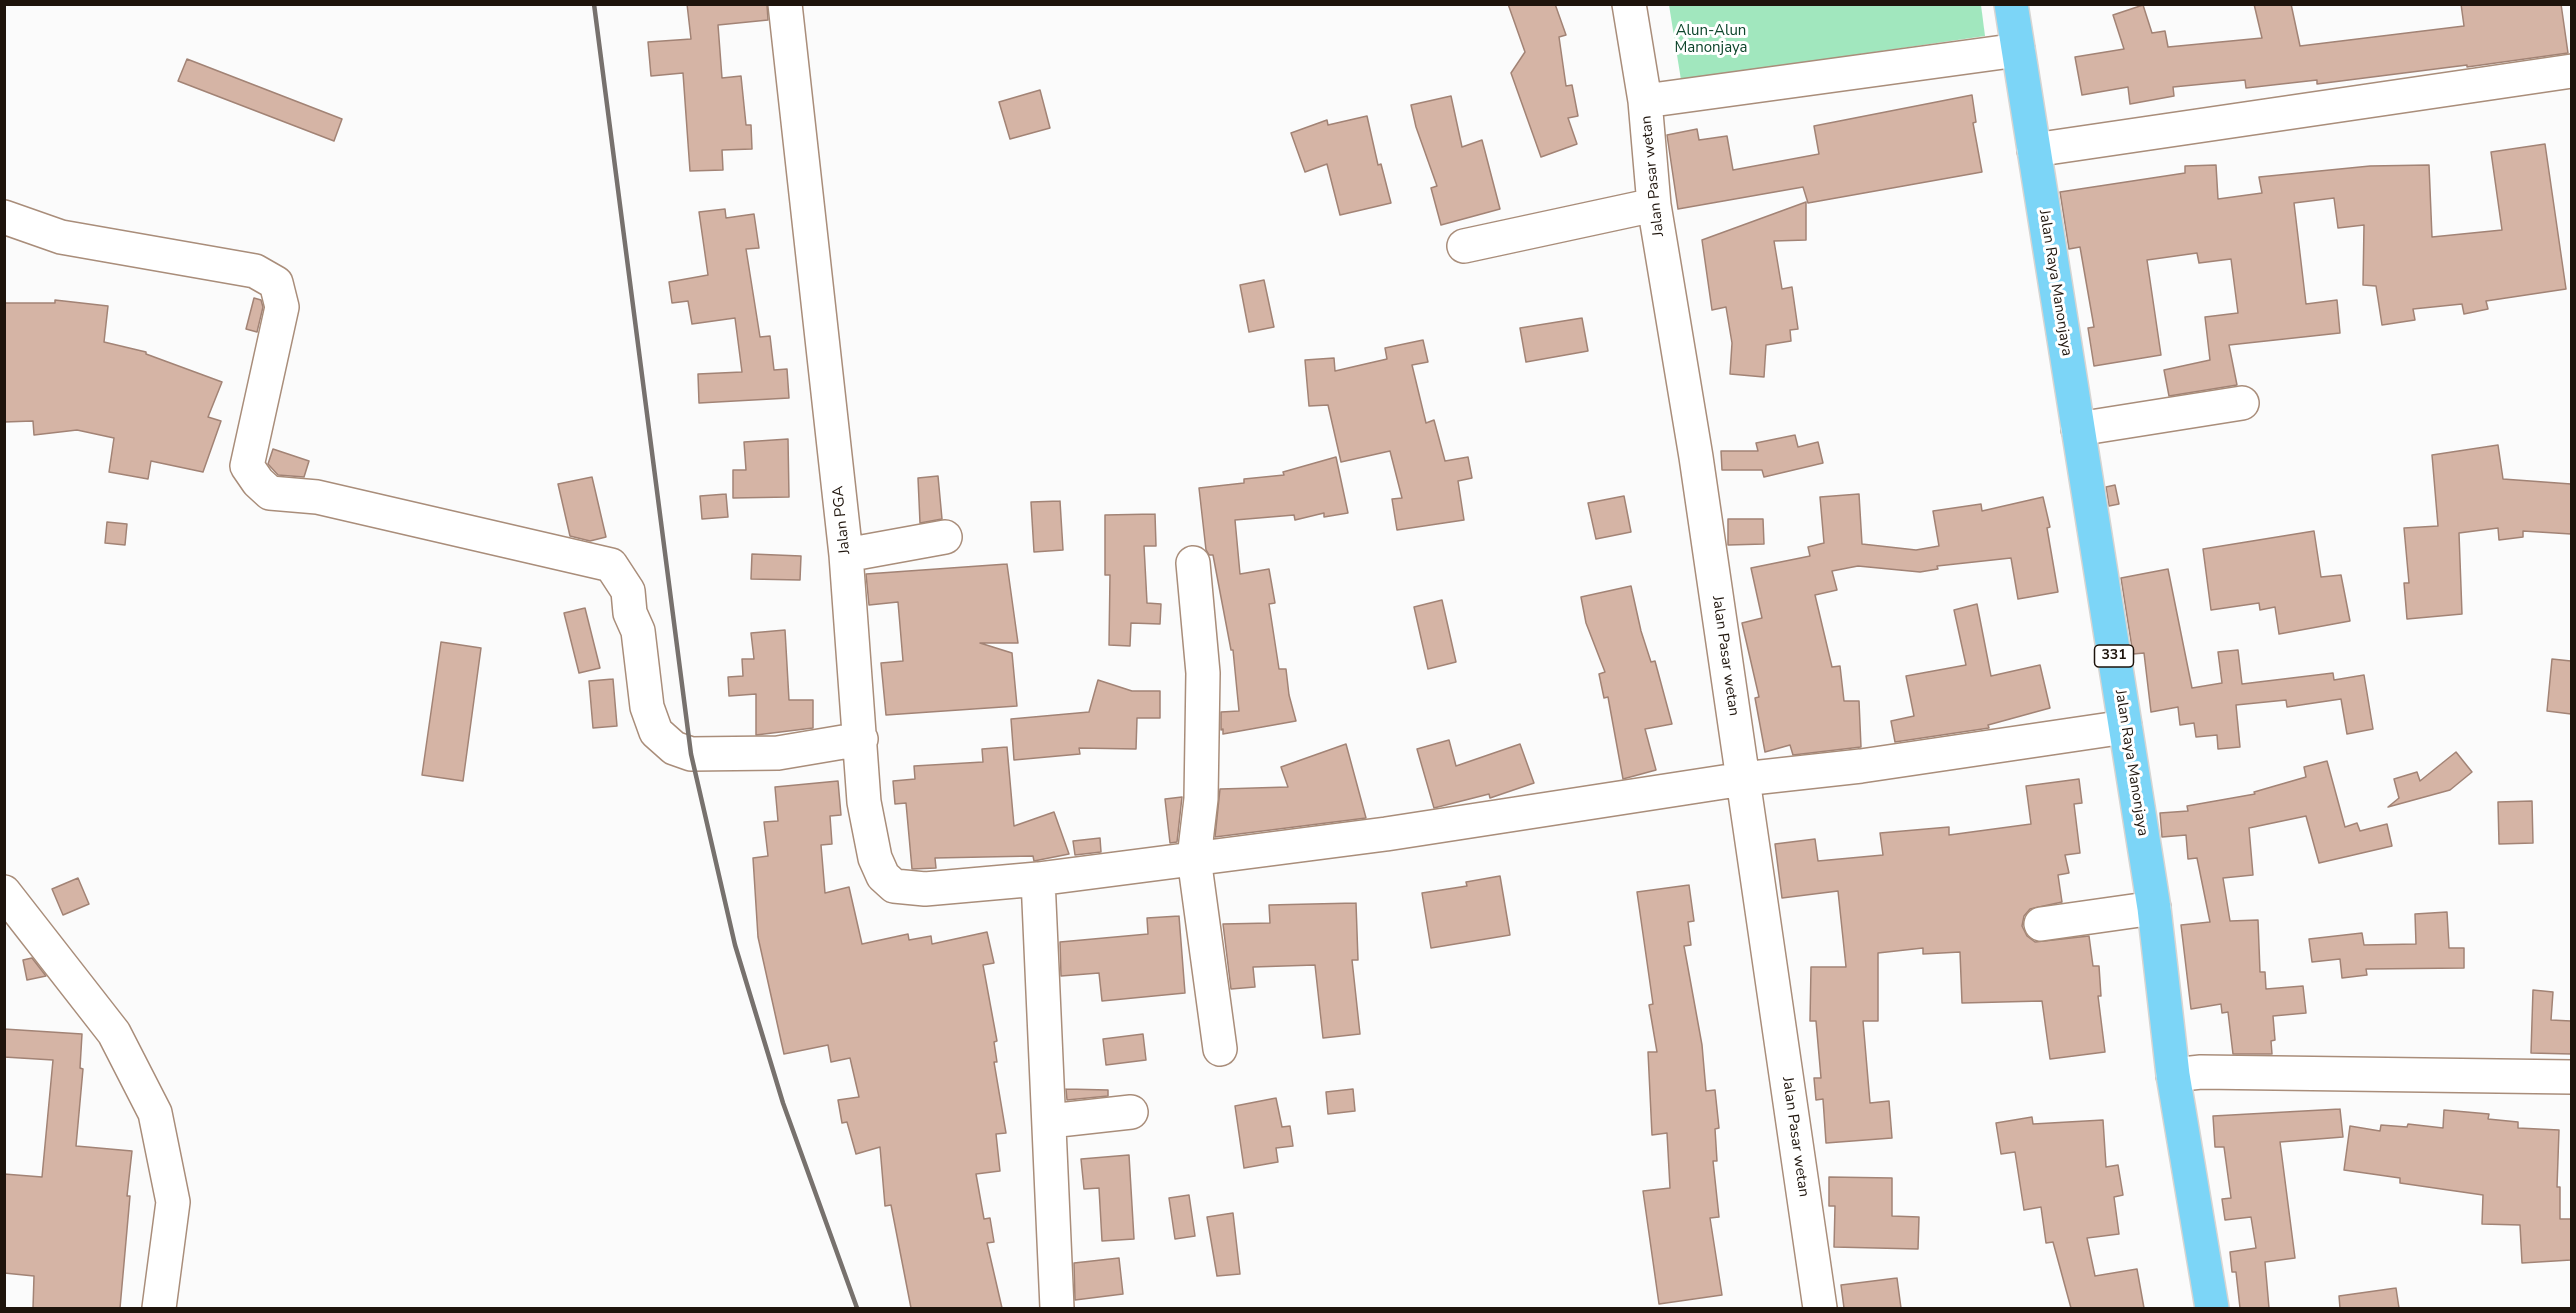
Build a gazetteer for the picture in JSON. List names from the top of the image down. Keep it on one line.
{"streets":{"main road":["Jalan Raya Manonjaya","331"],"street":["Jalan Pasar wetan","Jalan PGA"]},"parks":["Alun-Alun Manonjaya"]}
